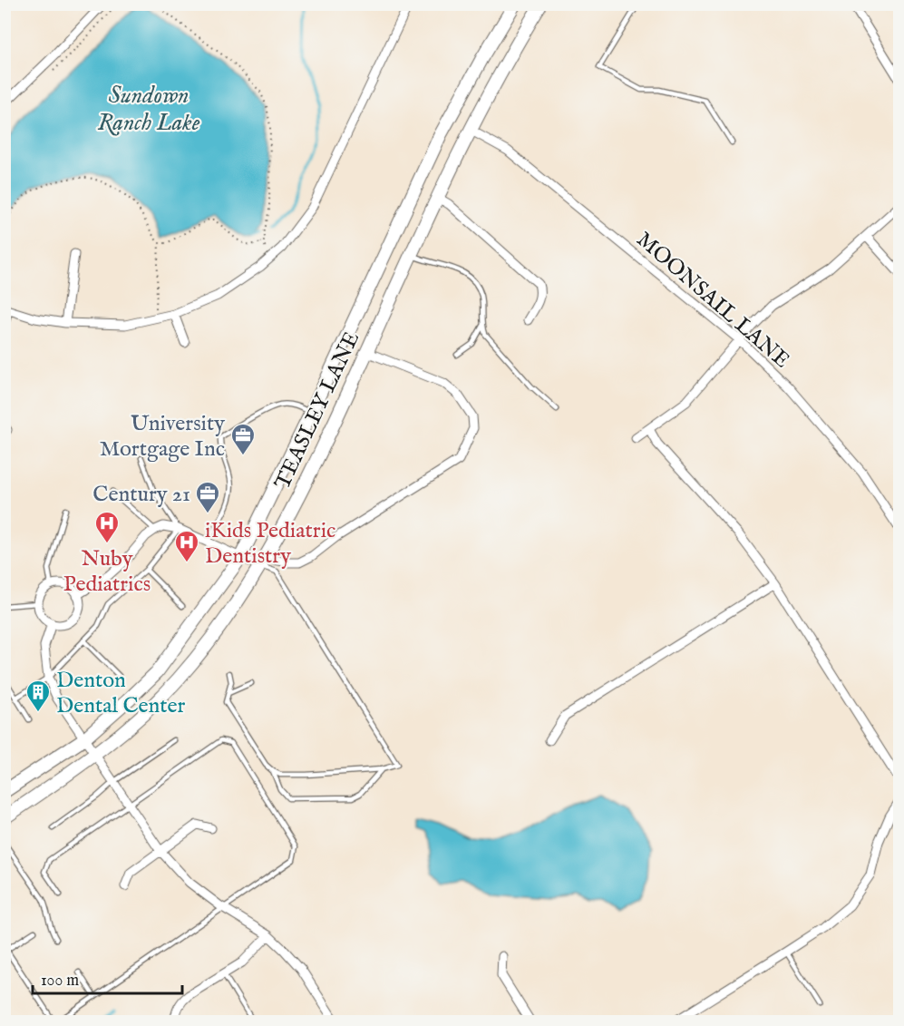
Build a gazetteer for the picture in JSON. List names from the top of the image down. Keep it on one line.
{"streets":{"main road":["TEASLEY LANE"],"street":["MOONSAIL LANE"]},"crossings":[["MOONSAIL LANE","TEASLEY LANE"]],"water":["Sundown Ranch Lake"],"places":{"office":["University Mortgage Inc","Century 21"],"hospital":["Nuby Pediatrics","iKids Pediatric Dentistry"],"building":["Denton Dental Center"]},"scale_bar":"100 m"}
